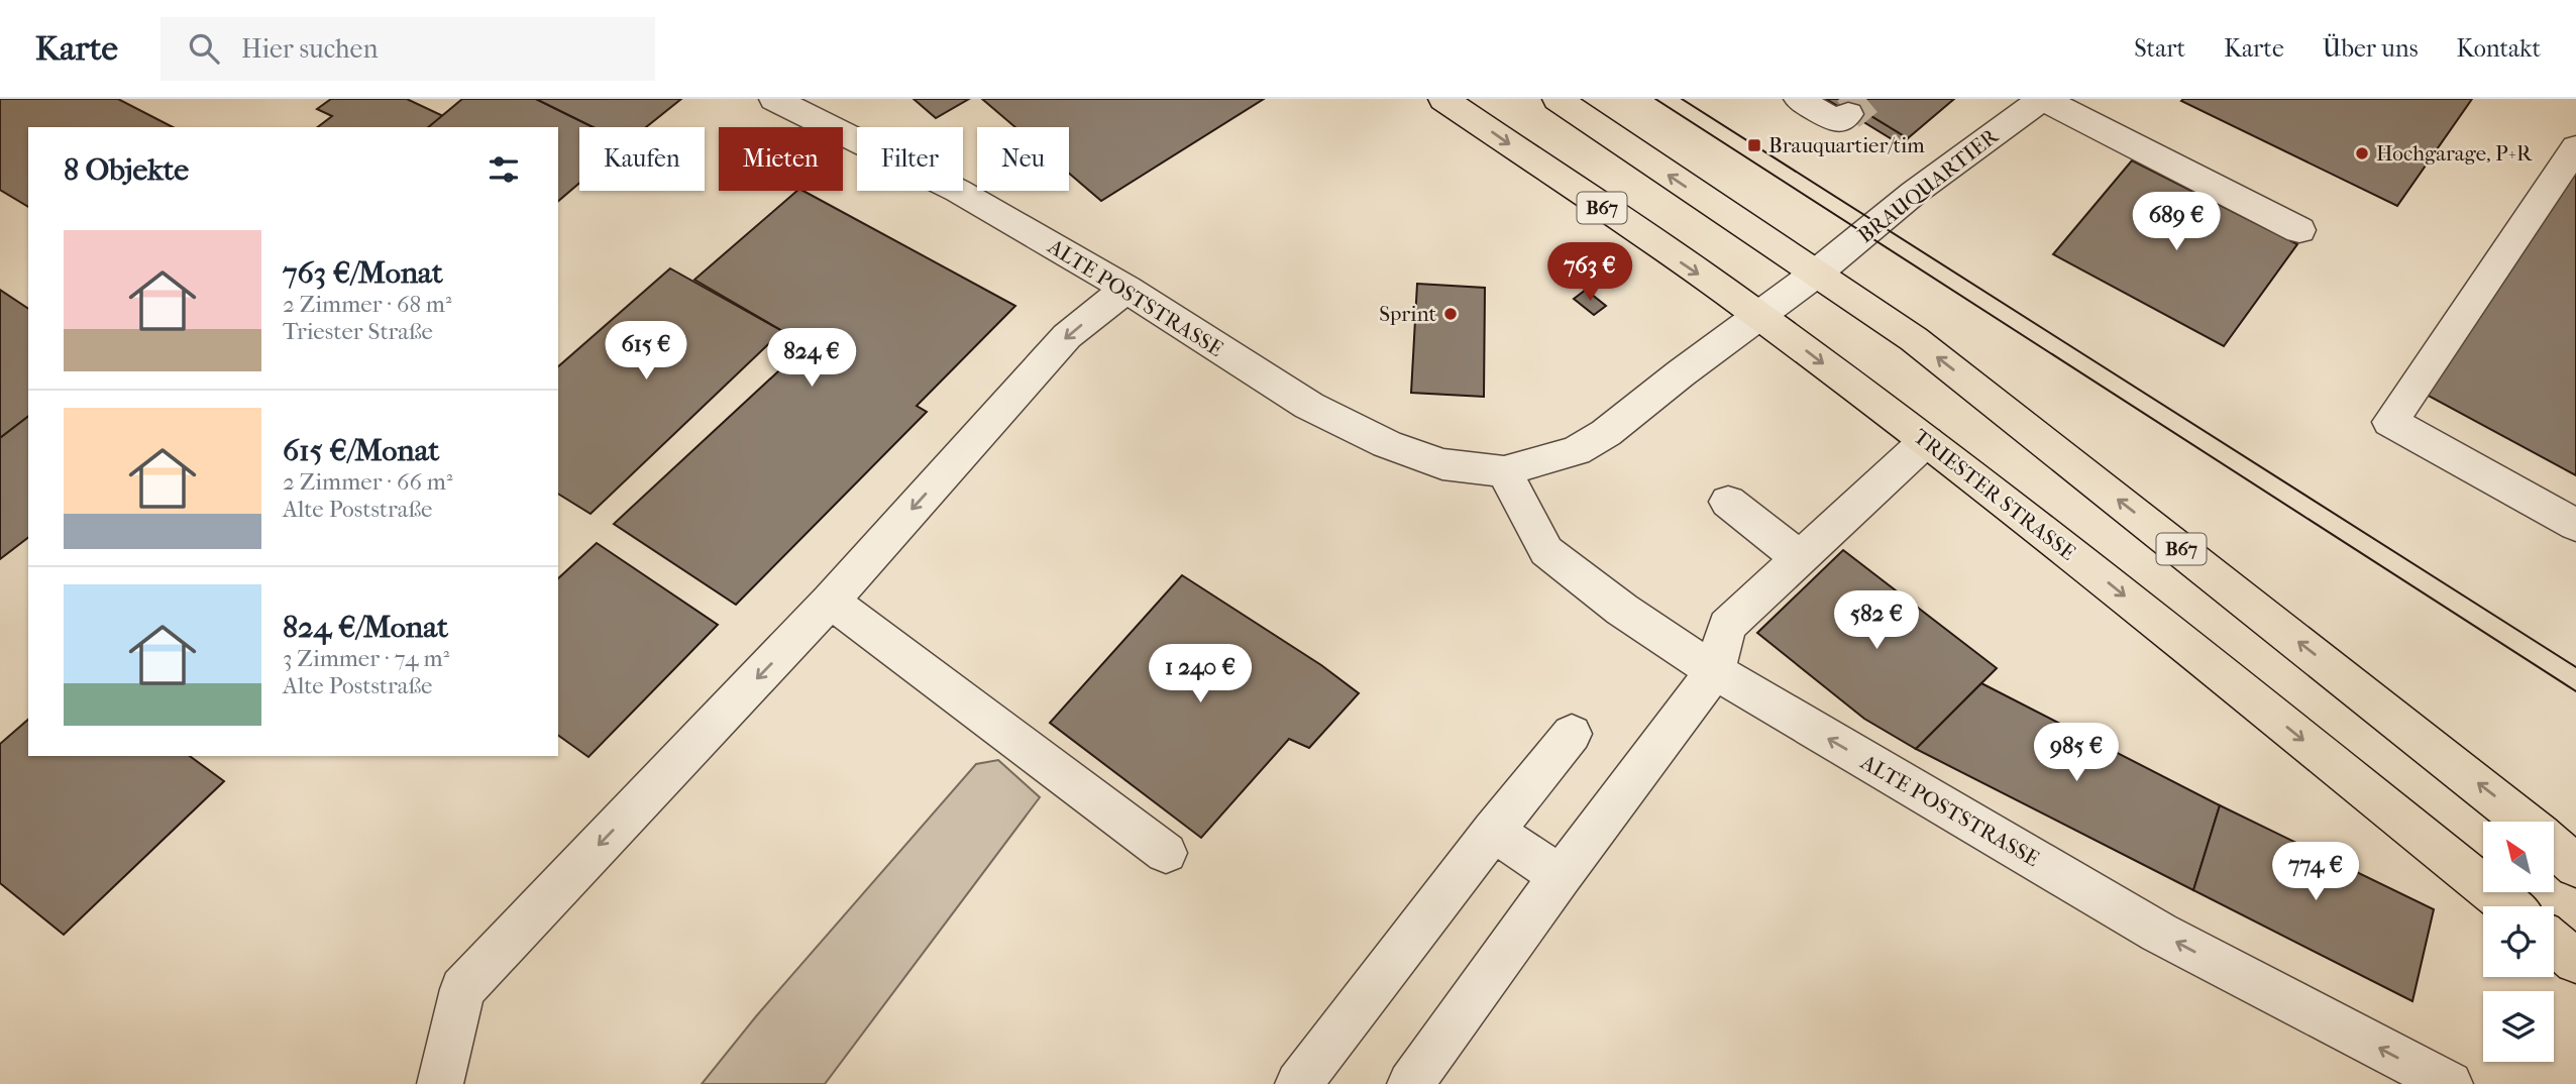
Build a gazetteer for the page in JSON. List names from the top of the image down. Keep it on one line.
{"streets":{"main road":["B67","TRIESTER STRASSE"],"street":["BRAUQUARTIER","ALTE POSTSTRASSE"]},"crossings":[["BRAUQUARTIER","B67"],["BRAUQUARTIER","ALTE POSTSTRASSE"],["B67","ALTE POSTSTRASSE"],["ALTE POSTSTRASSE","TRIESTER STRASSE"]],"one_way":["ALTE POSTSTRASSE"],"places":{"transit":["Brauquartier/tim"],"other":["Hochgarage, P+R","Sprint"]},"north":"top left","page":{"header":"Karte","search":"Hier suchen","nav":["Start","Karte","Über uns","Kontakt"],"chip":["Kaufen","Mieten","Filter","Neu"],"heading":"8 Objekte","price":["689 €","763 €","615 €","824 €","582 €","1 240 €","985 €","774 €"],"list":[{"name":"763 €/Monat","note":"2 Zimmer · 68 m² · Triester Straße"},{"name":"615 €/Monat","note":"2 Zimmer · 66 m² · Alte Poststraße"},{"name":"824 €/Monat","note":"3 Zimmer · 74 m² · Alte Poststraße"}]}}
